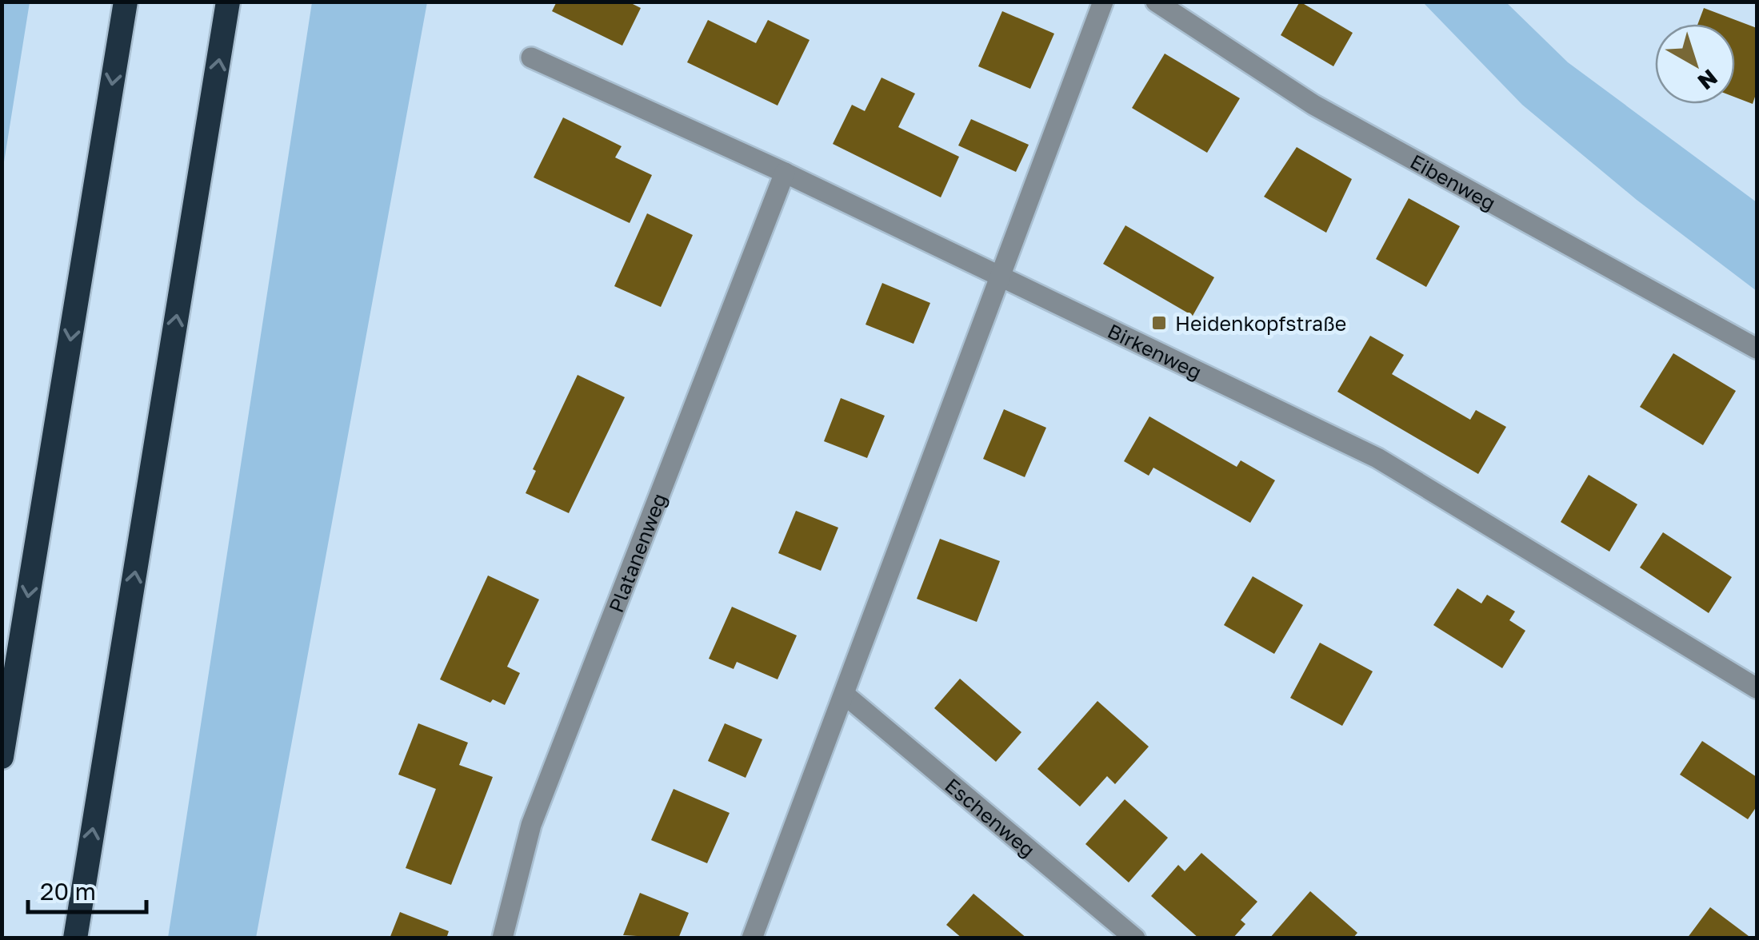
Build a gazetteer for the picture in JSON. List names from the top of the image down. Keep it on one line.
{"streets":{"street":["Eibenweg","Birkenweg","Platanenweg","Eschenweg"]},"crossings":[["Birkenweg","Platanenweg"]],"places":{"transit":["Heidenkopfstraße"]},"scale_bar":"20 m","north":"bottom right"}
